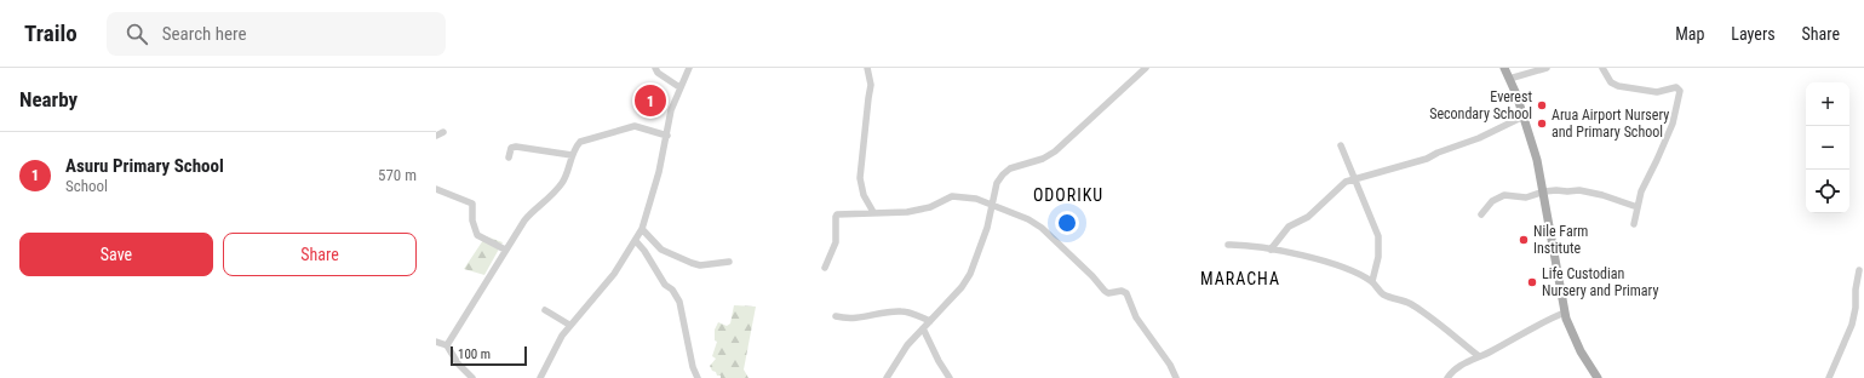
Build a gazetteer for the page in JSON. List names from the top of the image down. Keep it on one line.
{"districts":["ODORIKU","MARACHA"],"places":["Everest Secondary School","Arua Airport Nursery and Primary School","Nile Farm Institute","Life Custodian Nursery and Primary"],"scale_bar":"100 m","page":{"header":"Trailo","search":"Search here","nav":["Map","Layers","Share"],"heading":"Nearby","map_buttons":["+","−"],"pins":"1","list":[{"mark":"1","name":"Asuru Primary School","note":"School","value":"570 m"}],"buttons":["Save","Share"],"scale":"100 m"}}
